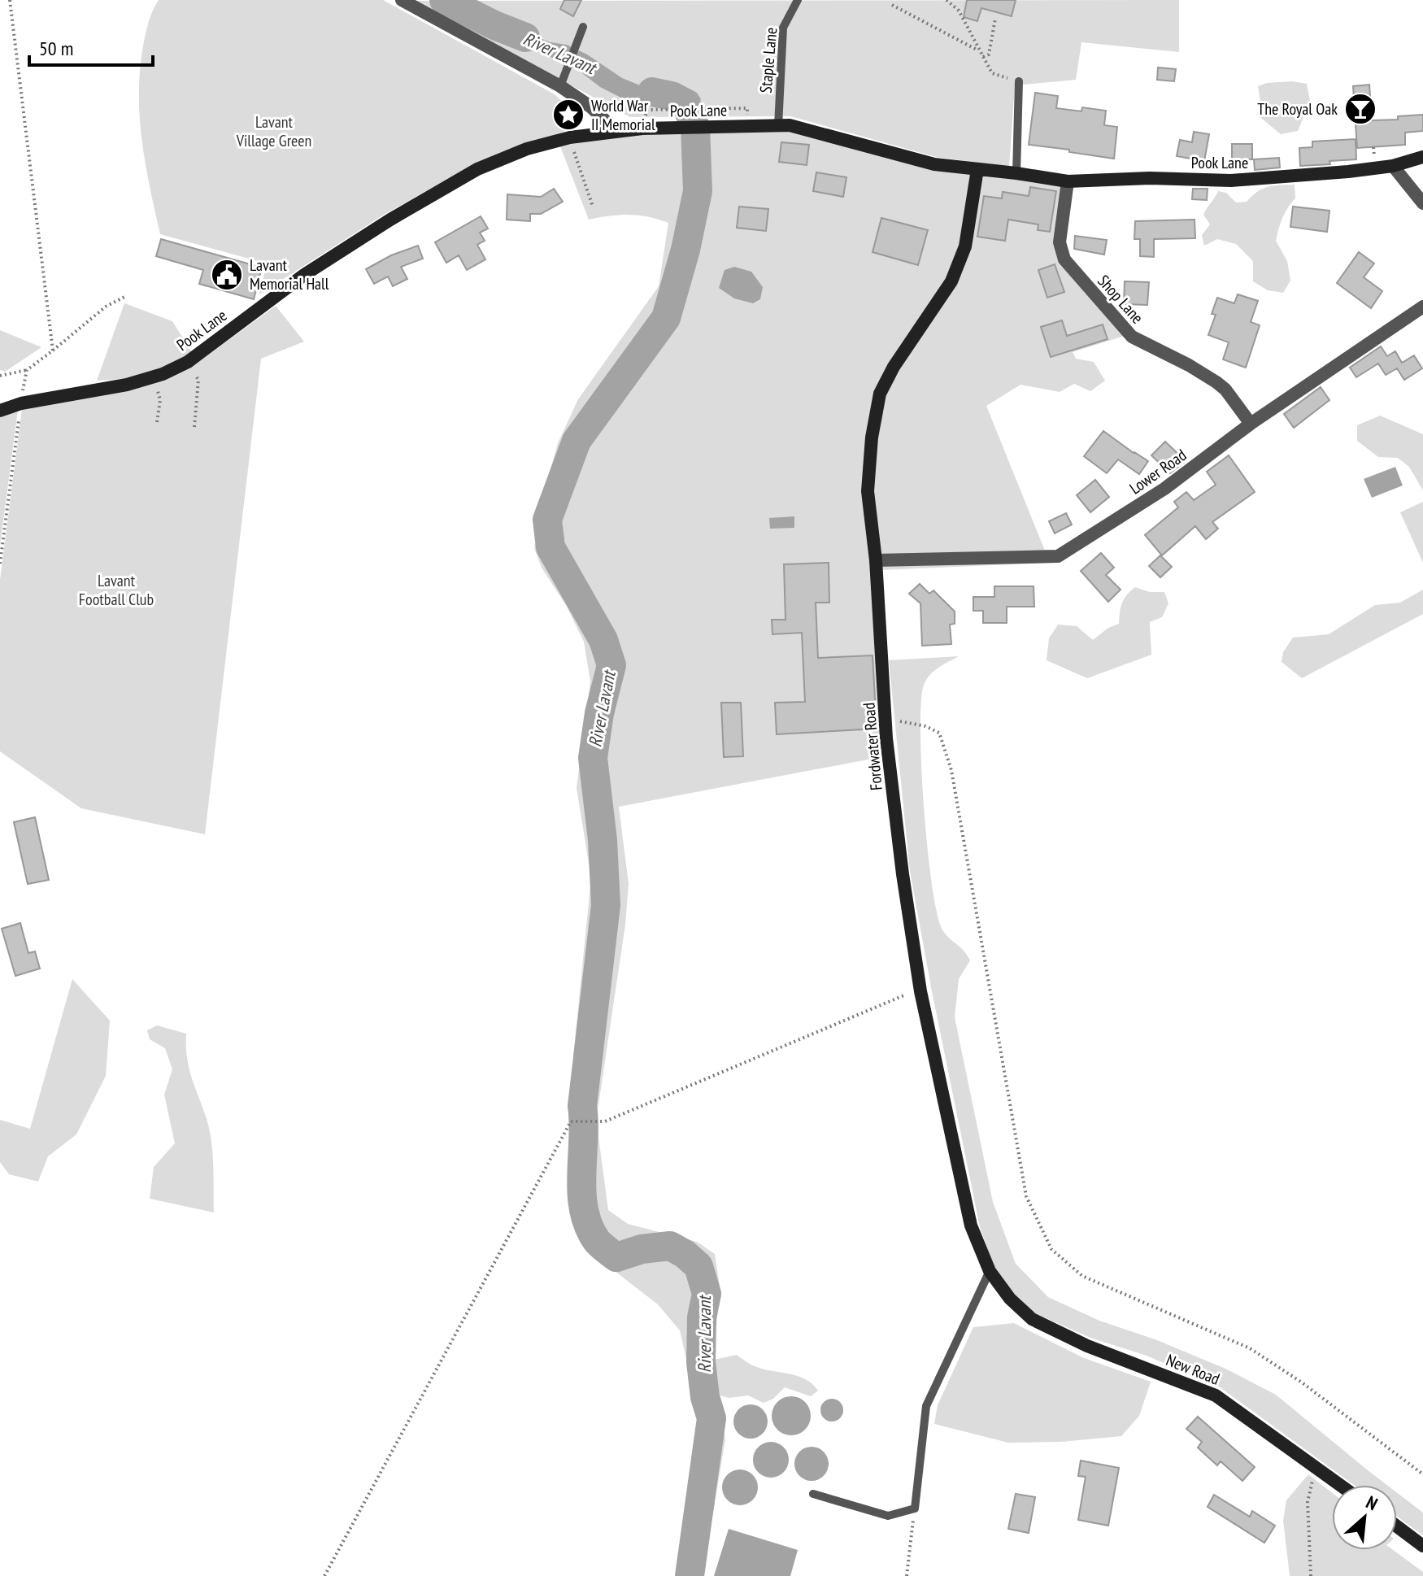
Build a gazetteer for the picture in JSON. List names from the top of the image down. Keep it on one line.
{"streets":{"street":["Pook Lane","Shop Lane","Lower Road","Fordwater Road","New Road"],"lane":["Staple Lane"]},"crossings":[["Staple Lane","Pook Lane"],["Pook Lane","Shop Lane"],["Pook Lane","Fordwater Road"],["Shop Lane","Lower Road"],["Lower Road","Fordwater Road"],["Fordwater Road","New Road"]],"water":["River Lavant"],"parks":["Lavant Village Green","Lavant Football Club"],"places":{"bar":["The Royal Oak"],"place":["World War II Memorial"],"public building":["Lavant Memorial Hall"]},"scale_bar":"50 m","north":"top right"}
